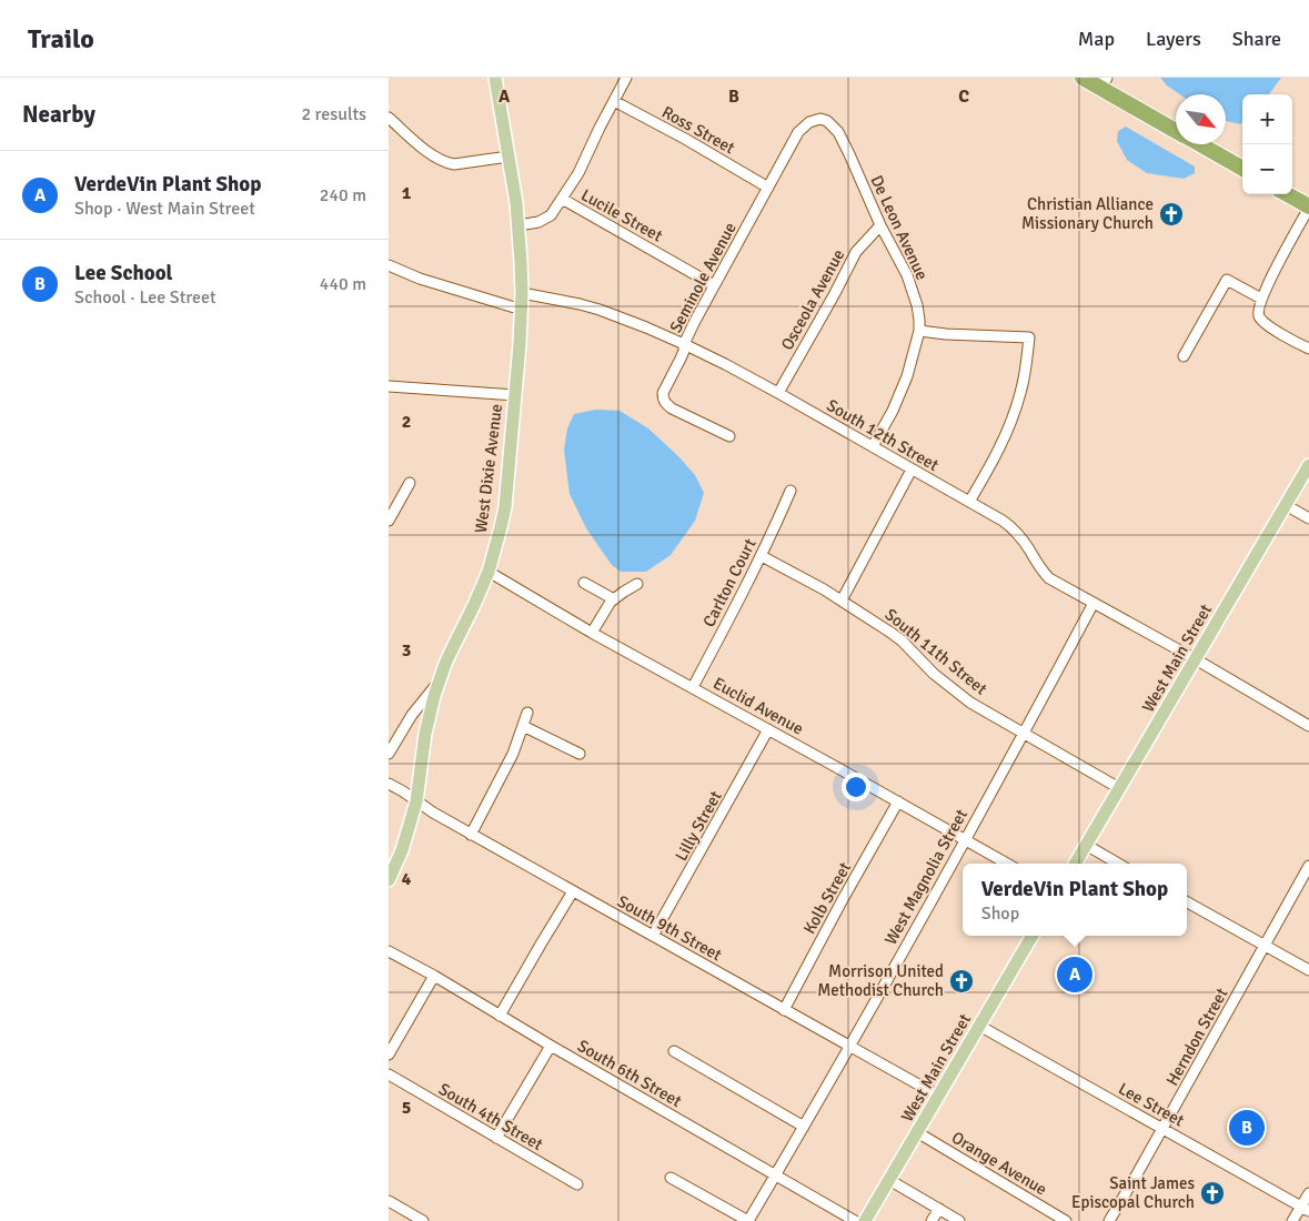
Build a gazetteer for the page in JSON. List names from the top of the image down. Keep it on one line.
{"streets":{"main road":["West Dixie Avenue","West Main Street"],"street":["Ross Street","Lucile Street","De Leon Avenue","Seminole Avenue","Osceola Avenue","South 12th Street","Carlton Court","South 11th Street","Euclid Avenue","Lilly Street","West Magnolia Street","Kolb Street","South 9th Street","Herndon Street","South 6th Street","Lee Street","South 4th Street","Orange Avenue"]},"crossings":[["Ross Street","Seminole Avenue"],["Lucile Street","Seminole Avenue"],["Lucile Street","West Dixie Avenue"],["De Leon Avenue","Seminole Avenue"],["De Leon Avenue","Osceola Avenue"],["De Leon Avenue","South 12th Street"],["Seminole Avenue","South 12th Street"],["Osceola Avenue","South 12th Street"],["South 12th Street","West Dixie Avenue"],["South 12th Street","West Main Street"],["South 12th Street","West Magnolia Street"],["West Dixie Avenue","Euclid Avenue"],["West Dixie Avenue","South 9th Street"],["Carlton Court","South 11th Street"],["Carlton Court","Euclid Avenue"],["South 11th Street","West Main Street"],["South 11th Street","West Magnolia Street"],["West Main Street","South 9th Street"],["West Main Street","Lee Street"],["West Main Street","Orange Avenue"],["Euclid Avenue","Lilly Street"],["Euclid Avenue","West Magnolia Street"],["Euclid Avenue","Kolb Street"],["Lilly Street","South 9th Street"],["West Magnolia Street","South 9th Street"],["West Magnolia Street","South 6th Street"],["Kolb Street","South 9th Street"],["Herndon Street","Lee Street"]],"places":{"church":["Christian Alliance Missionary Church","Morrison United Methodist Church","Saint James Episcopal Church"]},"north":"bottom right","page":{"header":"Trailo","nav":["Map","Layers","Share"],"heading":["Nearby","2 results"],"map_buttons":["+","−"],"list":[{"mark":"A","name":"VerdeVin Plant Shop","note":"Shop · West Main Street","value":"240 m"},{"mark":"B","name":"Lee School","note":"School · Lee Street","value":"440 m"}],"popup":["VerdeVin Plant Shop","Shop"],"pins":["A","B"]},"grid":{"columns":["A","B","C"],"rows":["1","2","3","4","5"]}}
